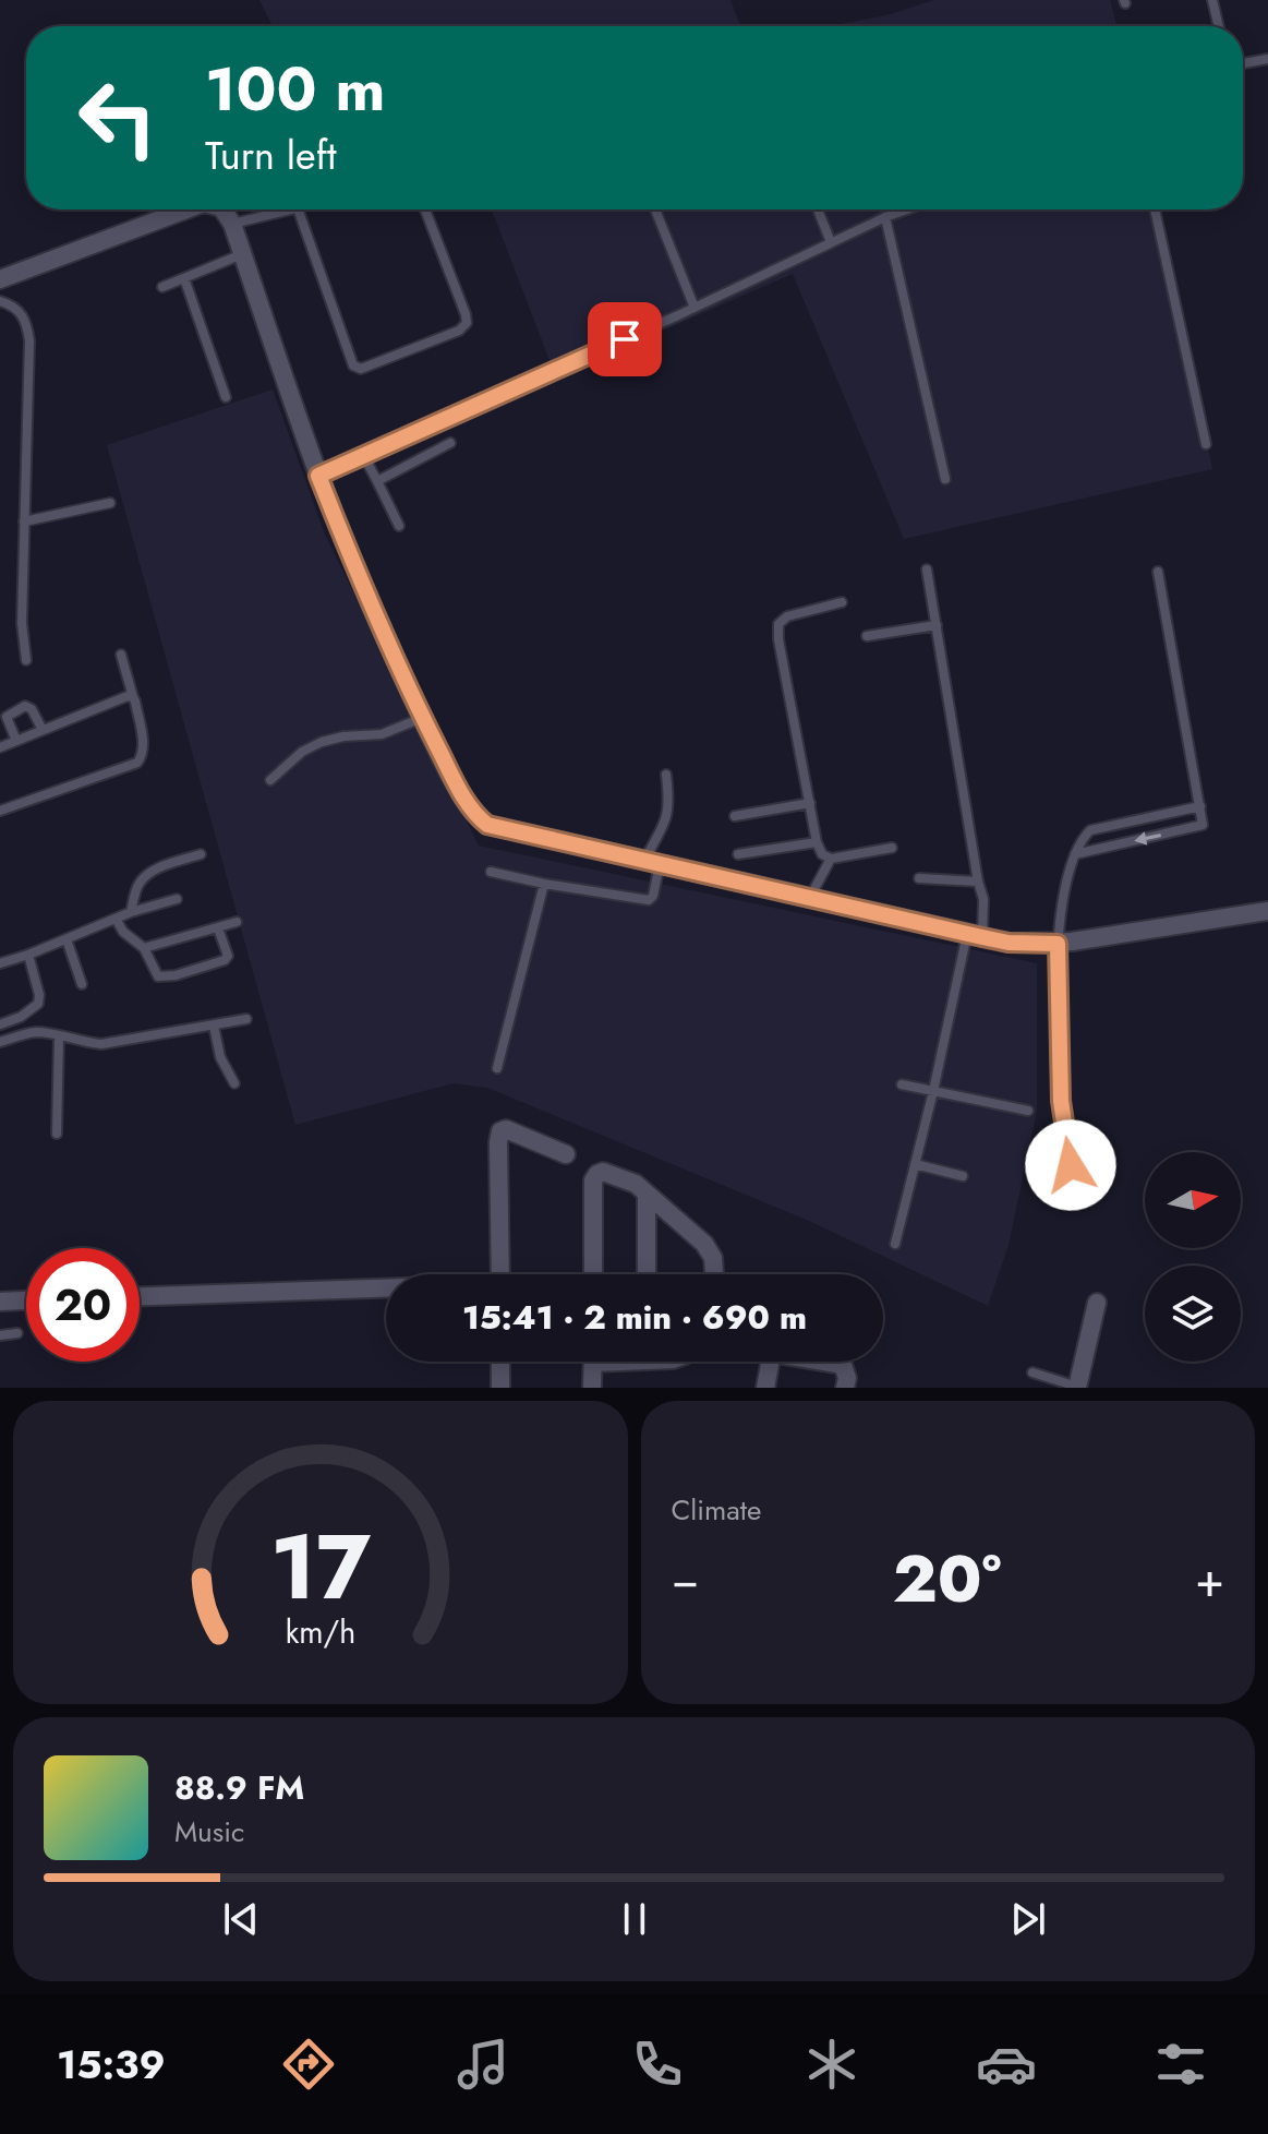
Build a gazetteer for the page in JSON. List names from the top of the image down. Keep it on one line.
{"north":"right","page":{"turn":["100 m","Turn left"],"limit":"20","trip":"15:41 · 2 min · 690 m","tile":"Climate","heat":["−","20°","+"],"song":["88.9 FM","Music"],"tabs":"15:39","gauge":["17","km/h"]}}
